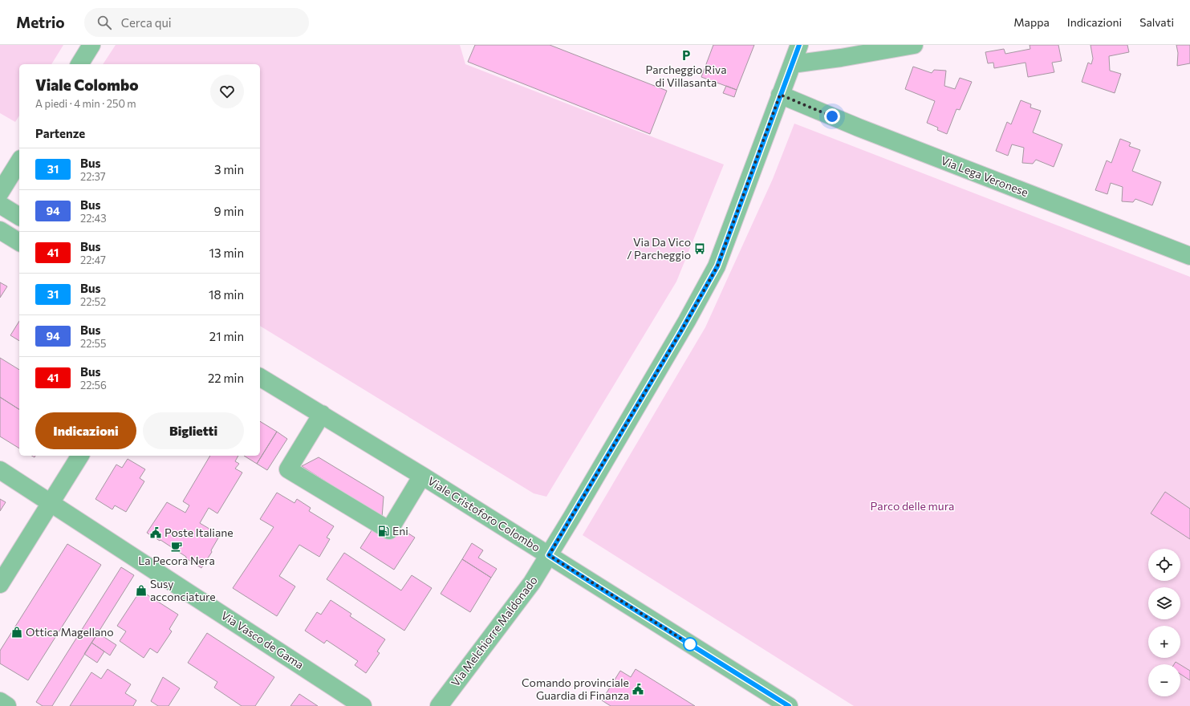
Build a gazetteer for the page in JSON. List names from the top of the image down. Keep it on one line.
{"streets":{"street":["Via Lega Veronese","Viale Cristoforo Colombo","Via Melchiorre Maldonado","Via Vasco de Gama"]},"crossings":[["Via Lega Veronese","Via Melchiorre Maldonado"],["Viale Cristoforo Colombo","Via Melchiorre Maldonado"]],"parks":["Parco delle mura"],"places":{"parking":["Parcheggio Riva di Villasanta"],"bus stop":["Via Da Vico / Parcheggio"],"fuel station":["Eni"],"public building":["Poste Italiane","Comando provinciale Guardia di Finanza"],"cafe":["La Pecora Nera"],"shop":["Susy acconciature","Ottica Magellano"]},"lines":["bus line 31"],"page":{"header":"Metrio","search":"Cerca qui","nav":["Mappa","Indicazioni","Salvati"],"heading":[["Viale Colombo","A piedi · 4 min · 250 m"],"Partenze"],"list":[{"mark":"31","name":"Bus","note":"22:37","value":"3 min"},{"mark":"94","name":"Bus","note":"22:43","value":"9 min"},{"mark":"41","name":"Bus","note":"22:47","value":"13 min"},{"mark":"31","name":"Bus","note":"22:52","value":"18 min"},{"mark":"94","name":"Bus","note":"22:55","value":"21 min"},{"mark":"41","name":"Bus","note":"22:56","value":"22 min"}],"buttons":["Indicazioni","Biglietti"],"map_buttons":["+","−"]}}
